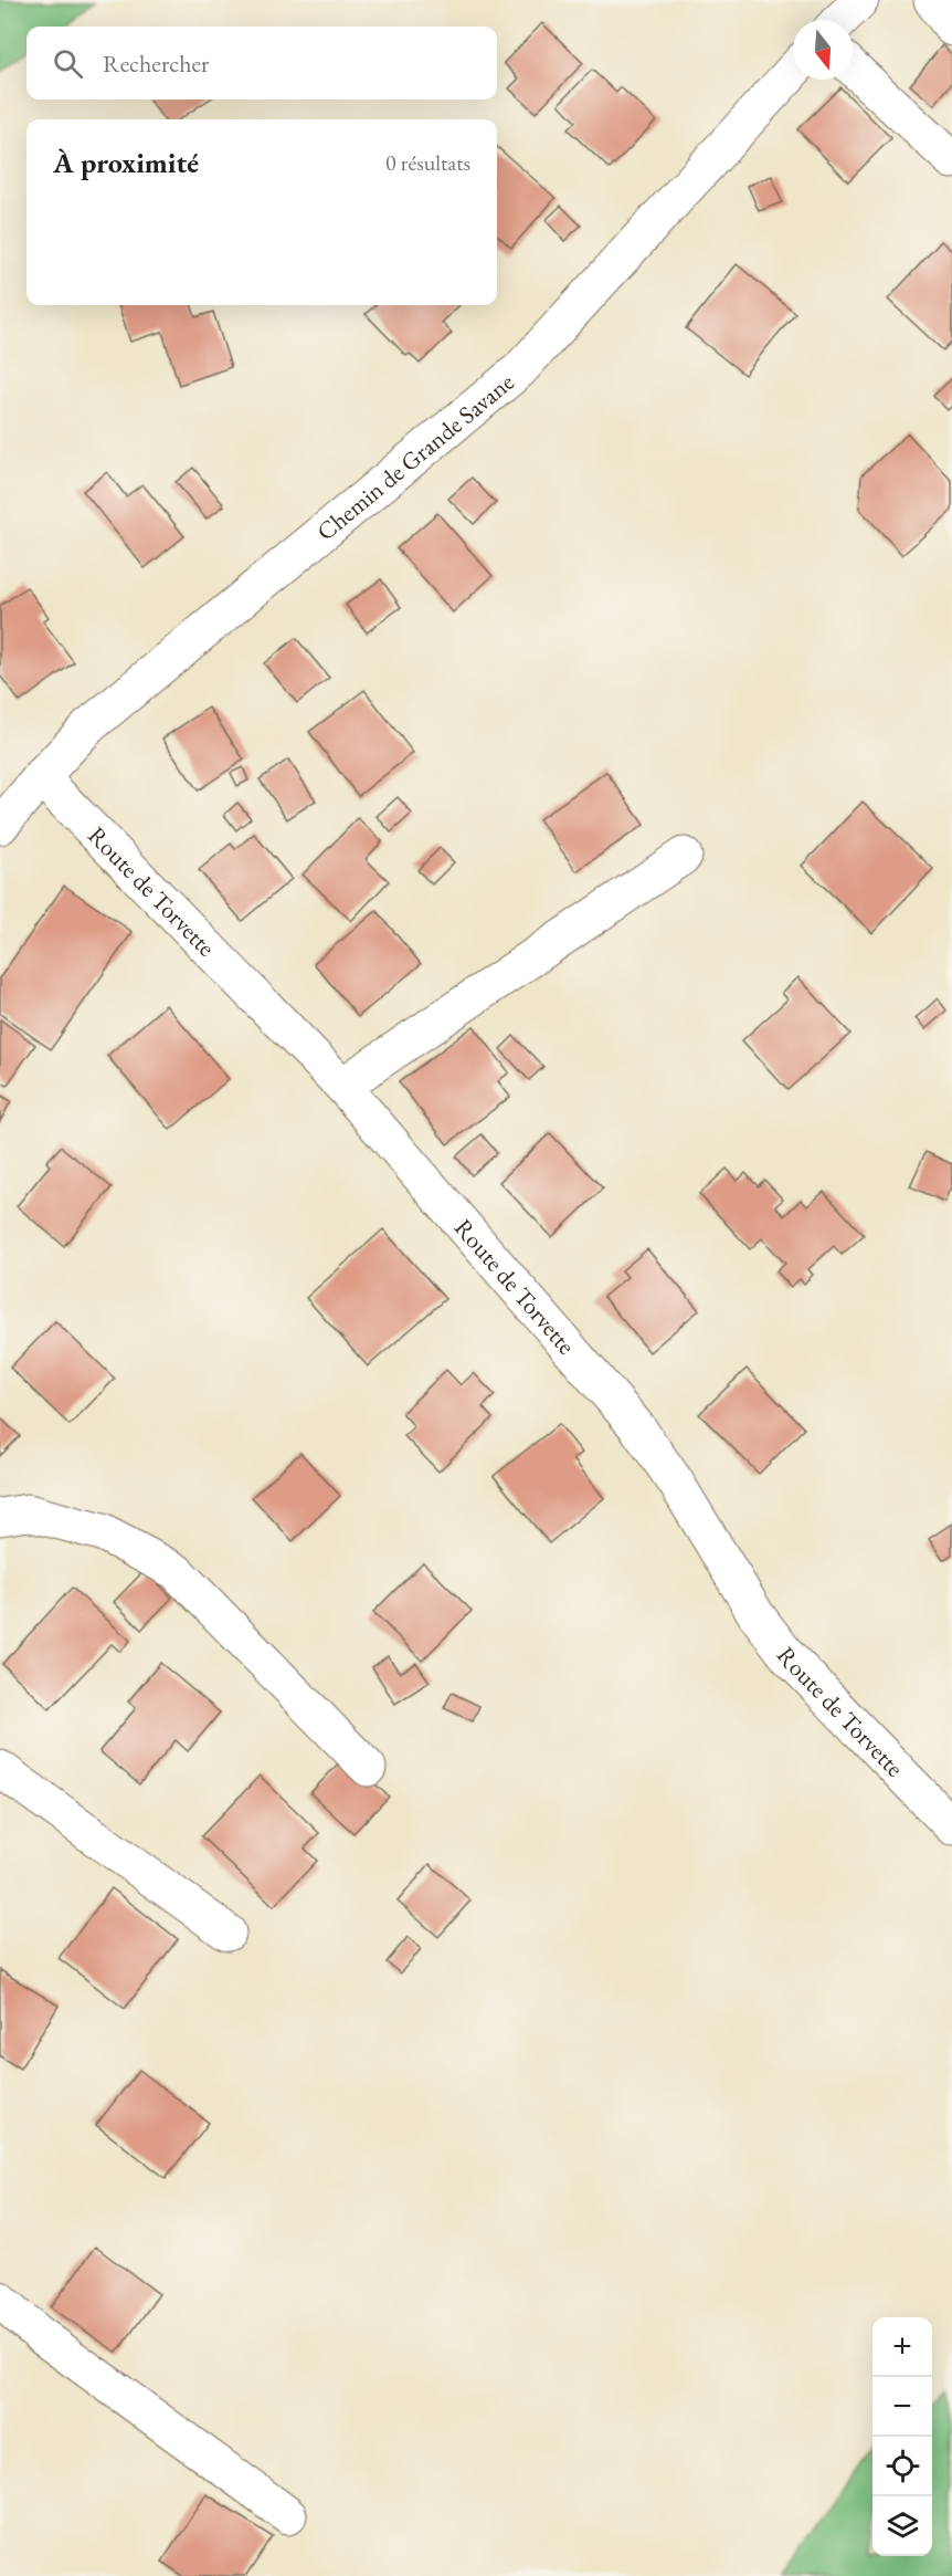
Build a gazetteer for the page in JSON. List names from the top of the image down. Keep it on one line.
{"streets":{"street":["Chemin de Grande Savane","Route de Torvette"]},"crossings":[["Chemin de Grande Savane","Route de Torvette"]],"north":"bottom","page":{"search":"Rechercher","heading":["À proximité","0 résultats"],"map_buttons":["+","−"]}}
